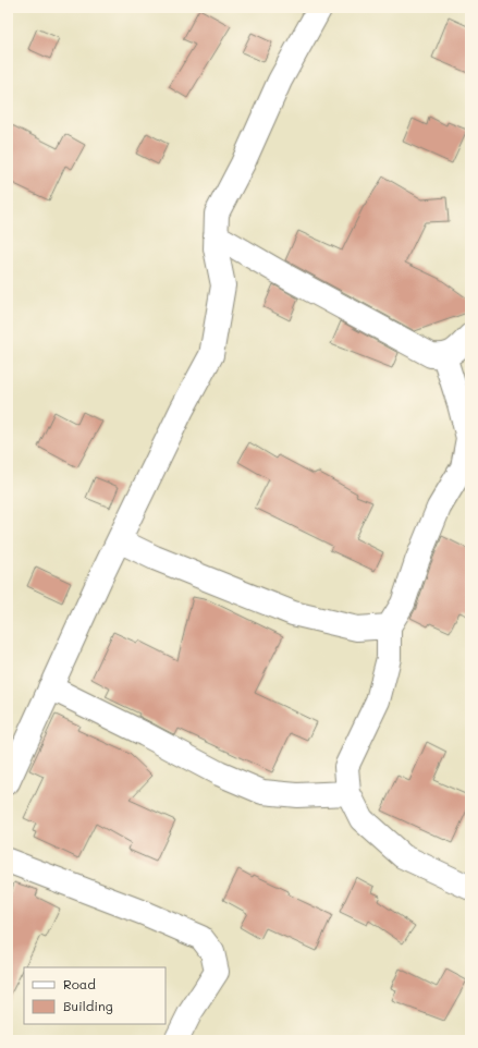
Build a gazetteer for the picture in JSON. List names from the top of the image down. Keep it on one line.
{"legend":["Road","Building"]}
